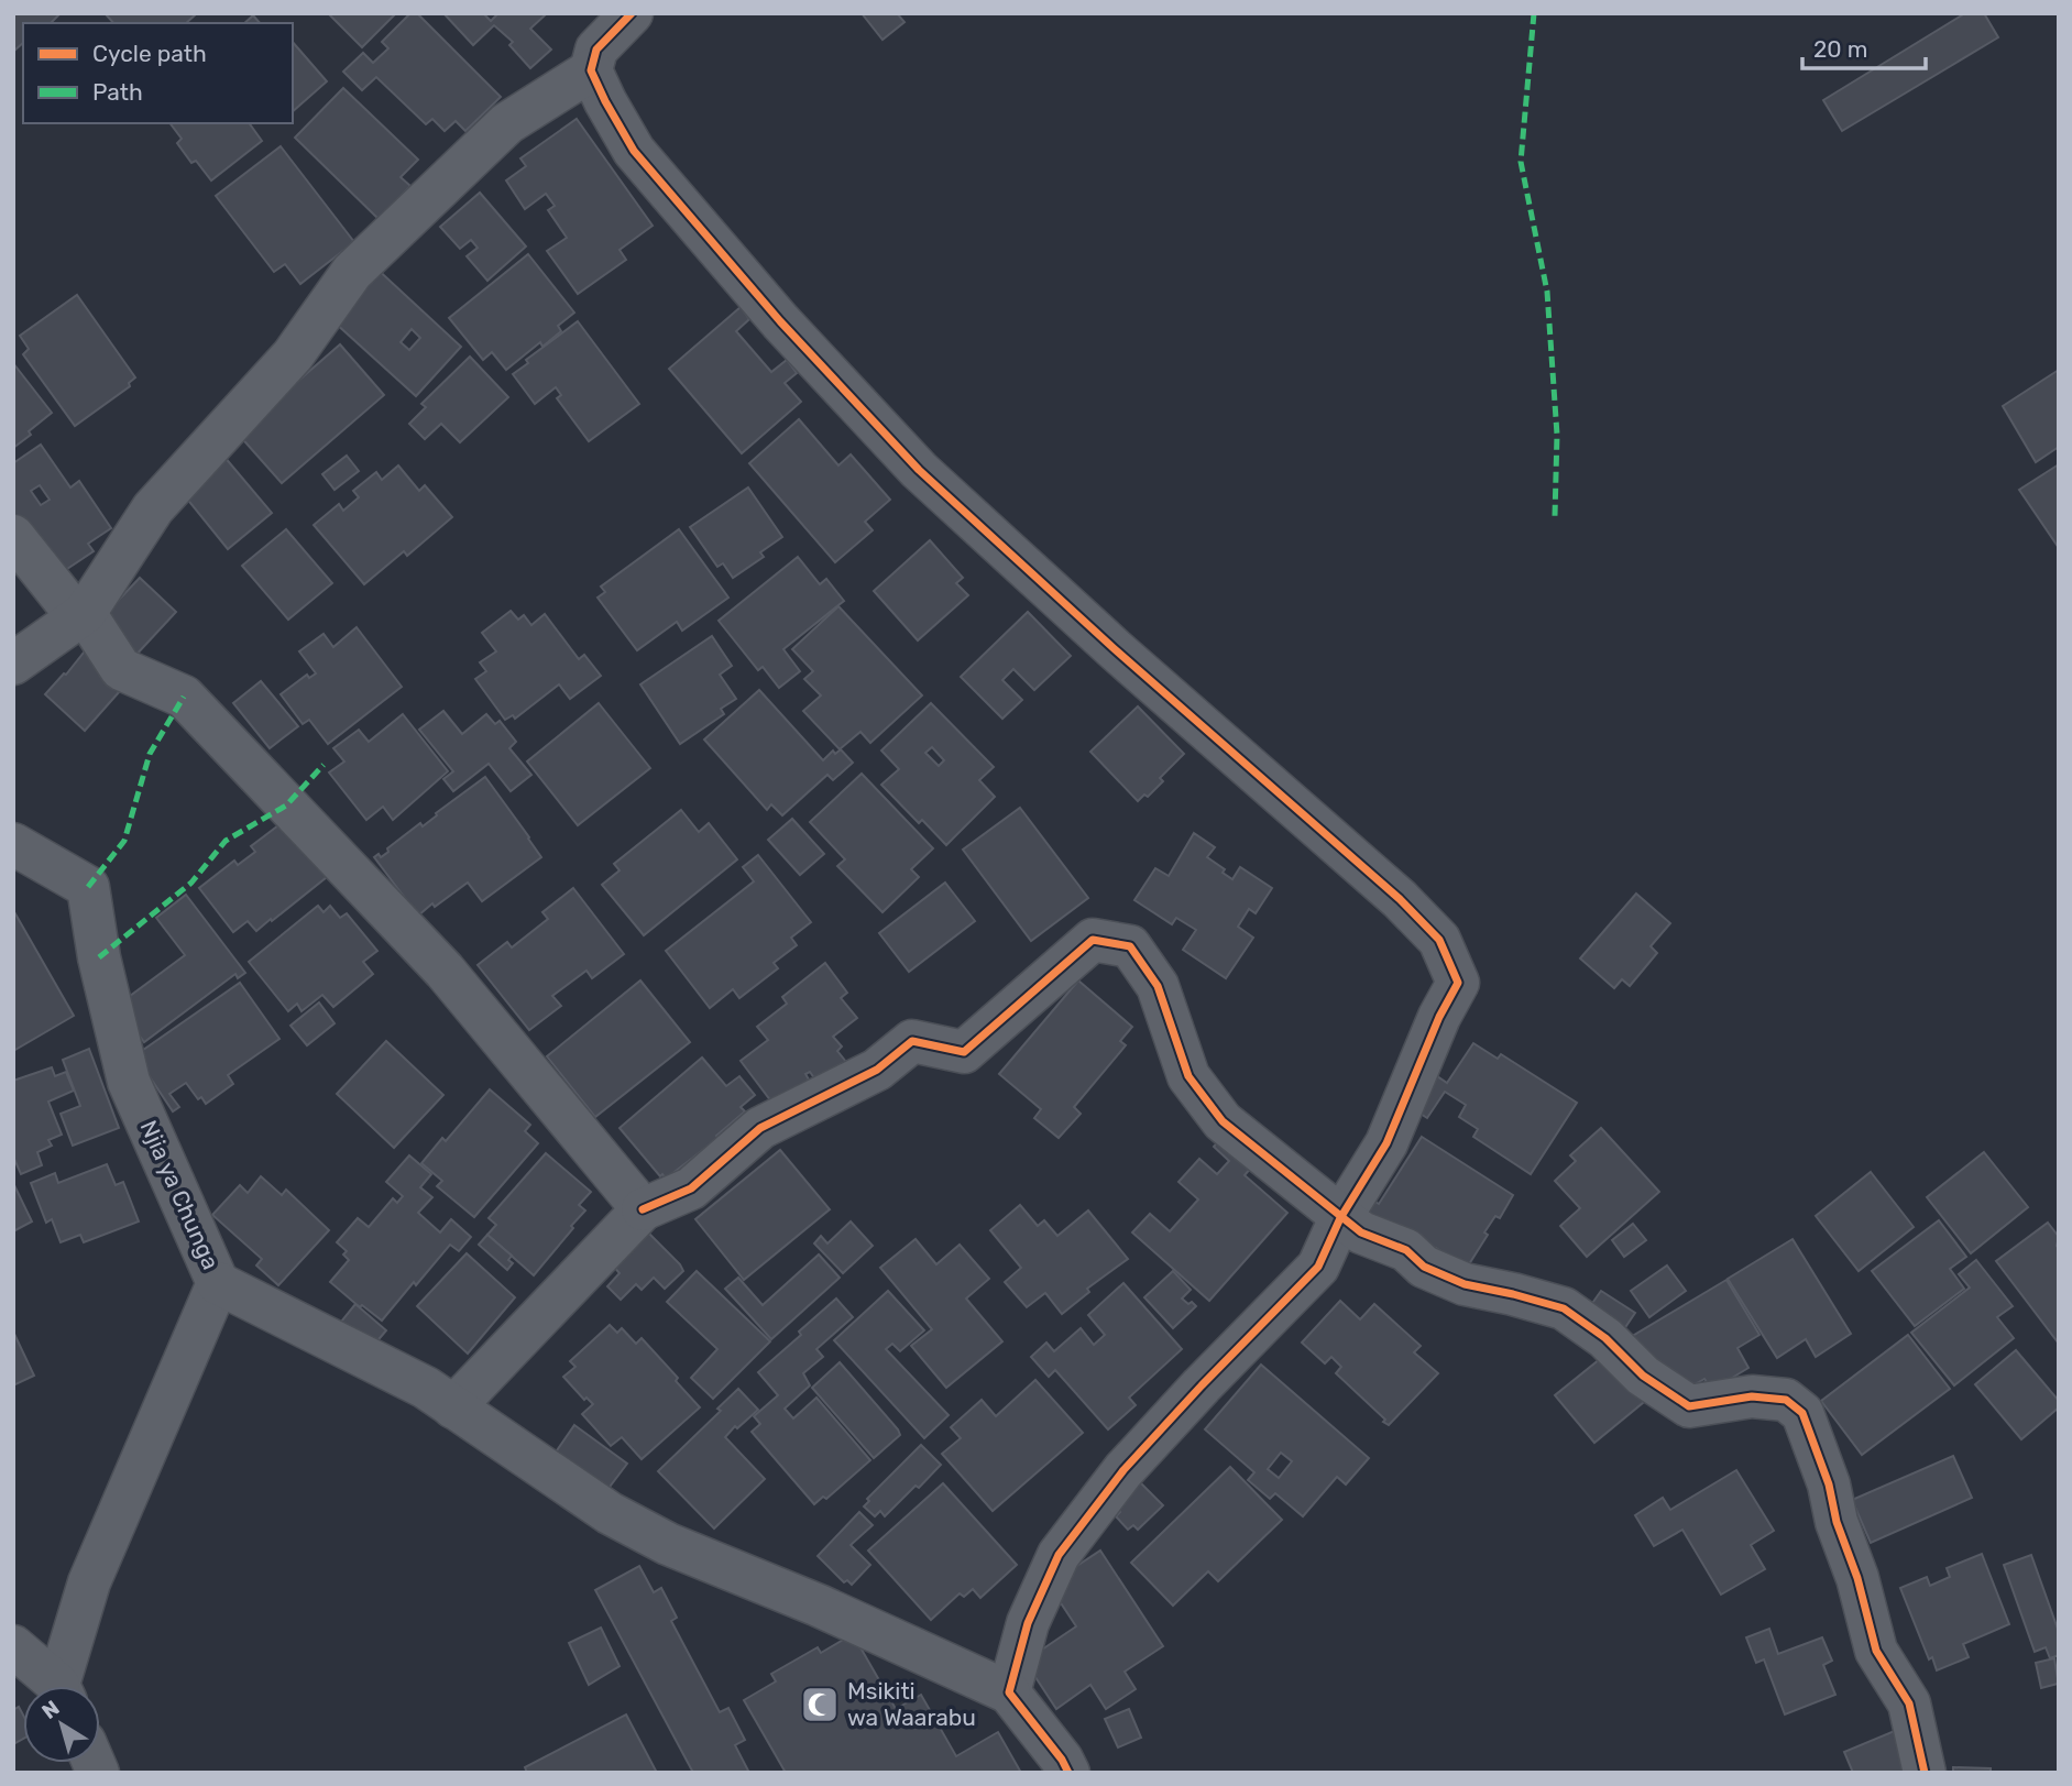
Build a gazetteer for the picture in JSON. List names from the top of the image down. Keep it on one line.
{"streets":{"street":["Njia ya Chunga"]},"places":{"mosque":["Msikiti wa Waarabu"]},"legend":["Cycle path","Path"],"scale_bar":"20 m","north":"top left"}
